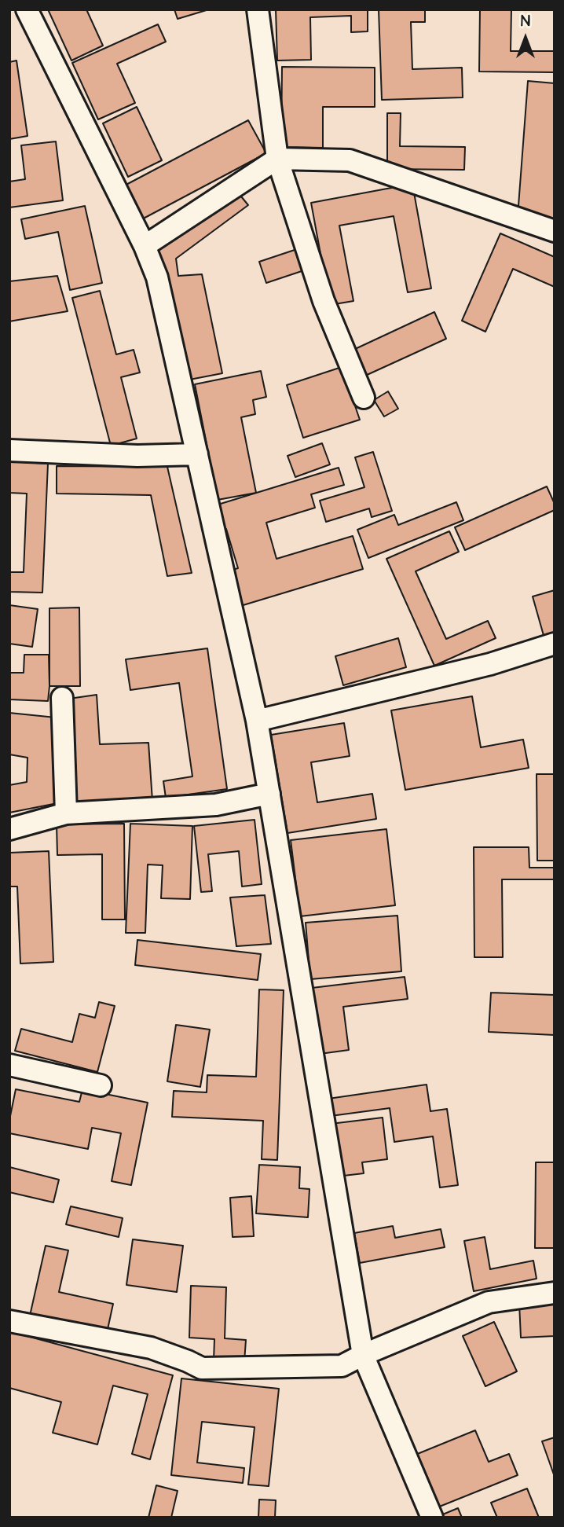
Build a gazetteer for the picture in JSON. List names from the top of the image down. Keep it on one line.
{"north":"top"}
